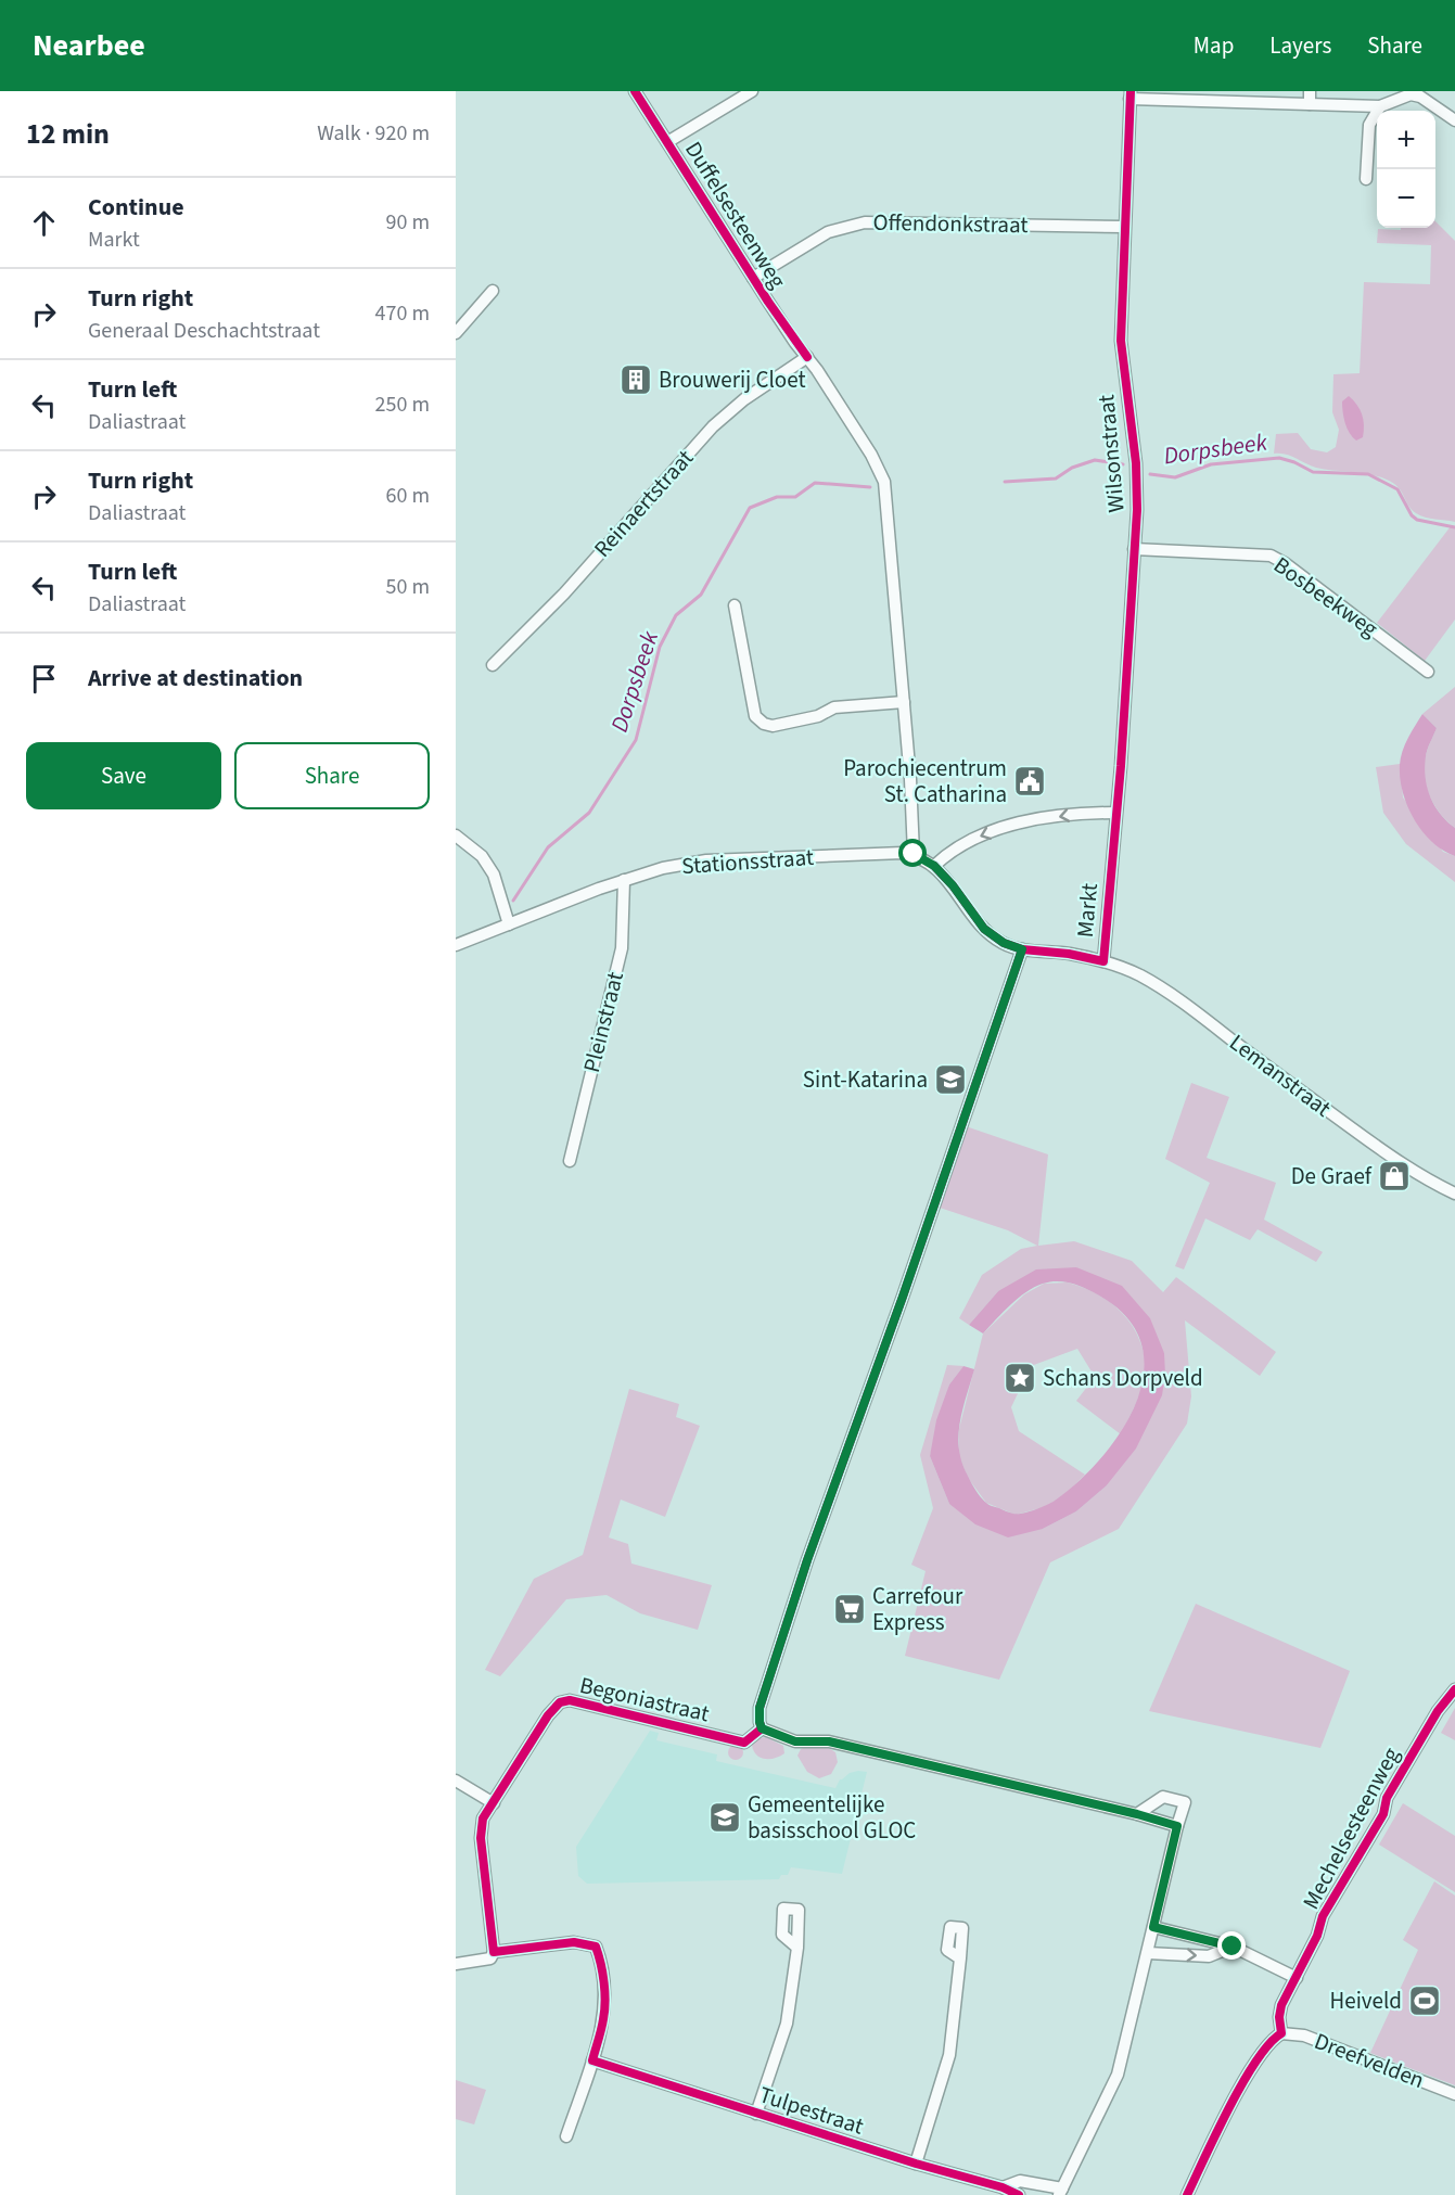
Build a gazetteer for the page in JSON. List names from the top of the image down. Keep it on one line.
{"streets":{"street":["Duffelsesteenweg","Offendonkstraat","Wilsonstraat","Reinaertstraat","Bosbeekweg","Stationsstraat","Markt","Pleinstraat","Lemanstraat","Begoniastraat","Mechelsesteenweg","Dreefvelden","Tulpestraat"]},"crossings":[["Duffelsesteenweg","Offendonkstraat"],["Duffelsesteenweg","Reinaertstraat"],["Duffelsesteenweg","Stationsstraat"],["Offendonkstraat","Wilsonstraat"],["Wilsonstraat","Bosbeekweg"],["Wilsonstraat","Markt"],["Stationsstraat","Markt"],["Stationsstraat","Pleinstraat"],["Markt","Lemanstraat"],["Mechelsesteenweg","Dreefvelden"]],"water":["Dorpsbeek"],"places":{"building":["Brouwerij Cloet"],"public building":["Parochiecentrum St. Catharina"],"school or university":["Sint-Katarina","Gemeentelijke basisschool GLOC"],"shop":["De Graef"],"place":["Schans Dorpveld"],"supermarket":["Carrefour Express"],"sports":["Heiveld"]},"page":{"header":"Nearbee","nav":["Map","Layers","Share"],"heading":["12 min","Walk · 920 m"],"map_buttons":["+","−"],"list":[["Continue","Markt","90 m"],["Turn right","Generaal Deschachtstraat","470 m"],["Turn left","Daliastraat","250 m"],["Turn right","Daliastraat","60 m"],["Turn left","Daliastraat","50 m"],"Arrive at destination"],"buttons":["Save","Share"]}}
